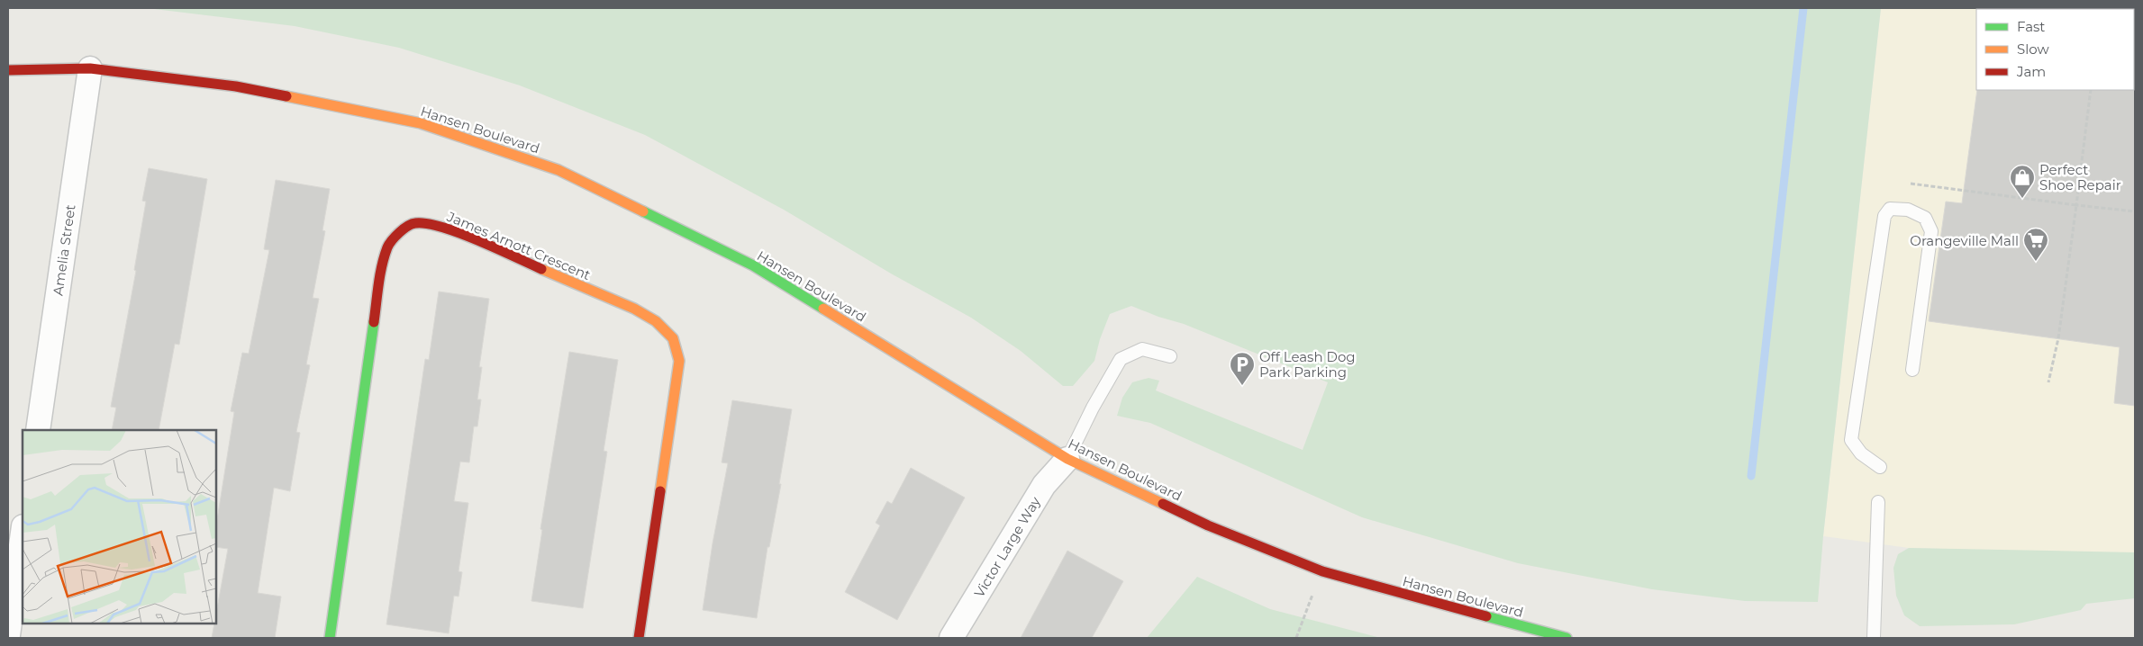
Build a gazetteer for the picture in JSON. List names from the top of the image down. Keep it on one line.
{"streets":{"street":["Hansen Boulevard","James Arnott Crescent","Amelia Street","Victor Large Way"]},"crossings":[["Hansen Boulevard","Amelia Street"],["Hansen Boulevard","Victor Large Way"]],"places":{"shop":["Perfect Shoe Repair"],"supermarket":["Orangeville Mall"],"parking":["Off Leash Dog Park Parking"]},"legend":["Fast","Slow","Jam"]}
